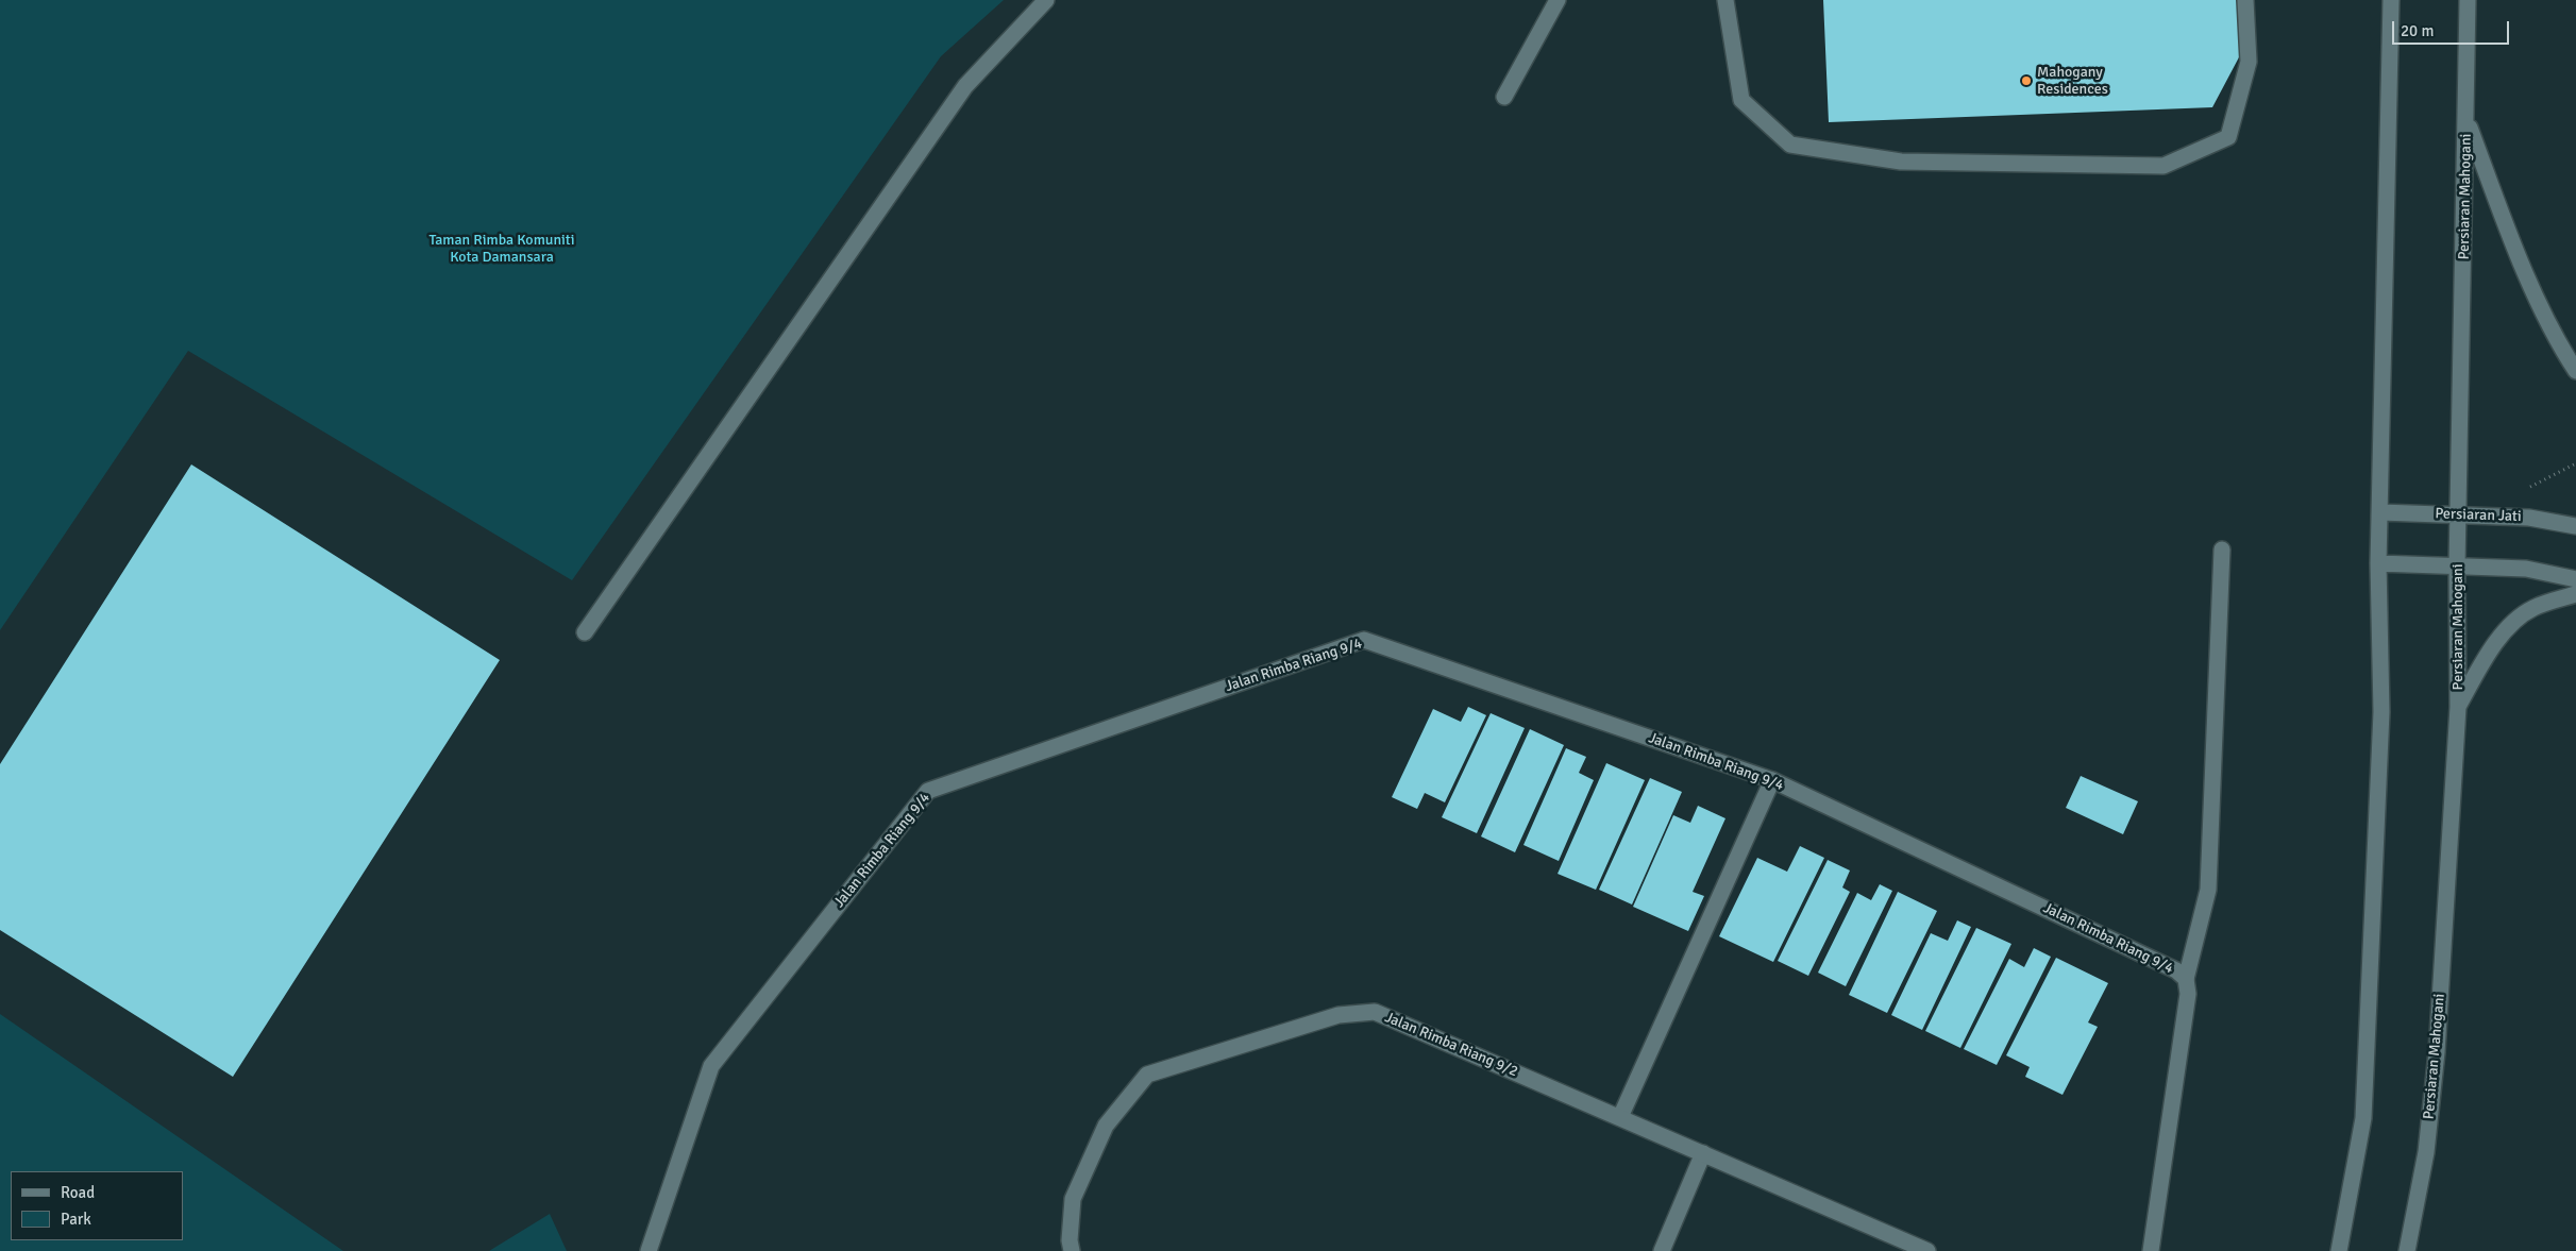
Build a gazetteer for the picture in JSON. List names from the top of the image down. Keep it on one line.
{"streets":{"main road":["Persiaran Mahogani","Persiaran Jati","Jalan Rimba Riang 9/4","Jalan Rimba Riang 9/2"]},"crossings":[["Persiaran Mahogani","Persiaran Jati"]],"parks":["Taman Rimba Komuniti Kota Damansara"],"places":["Mahogany Residences"],"legend":["Road","Park"],"scale_bar":"20 m"}
